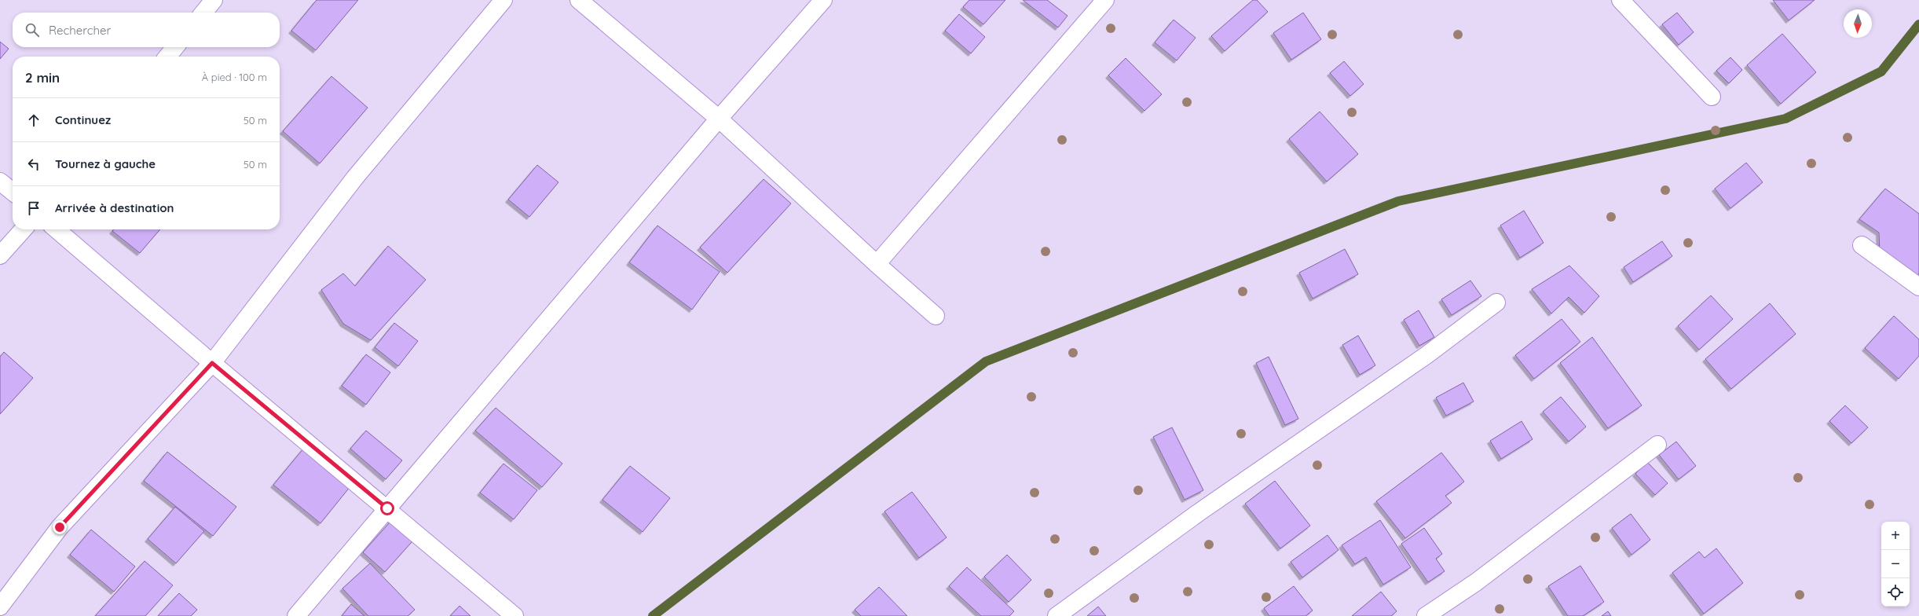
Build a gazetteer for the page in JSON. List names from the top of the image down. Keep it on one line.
{"north":"bottom","page":{"search":"Rechercher","heading":["2 min","À pied · 100 m"],"list":[["Continuez","50 m"],["Tournez à gauche","50 m"],"Arrivée à destination"],"map_buttons":["+","−"]}}
